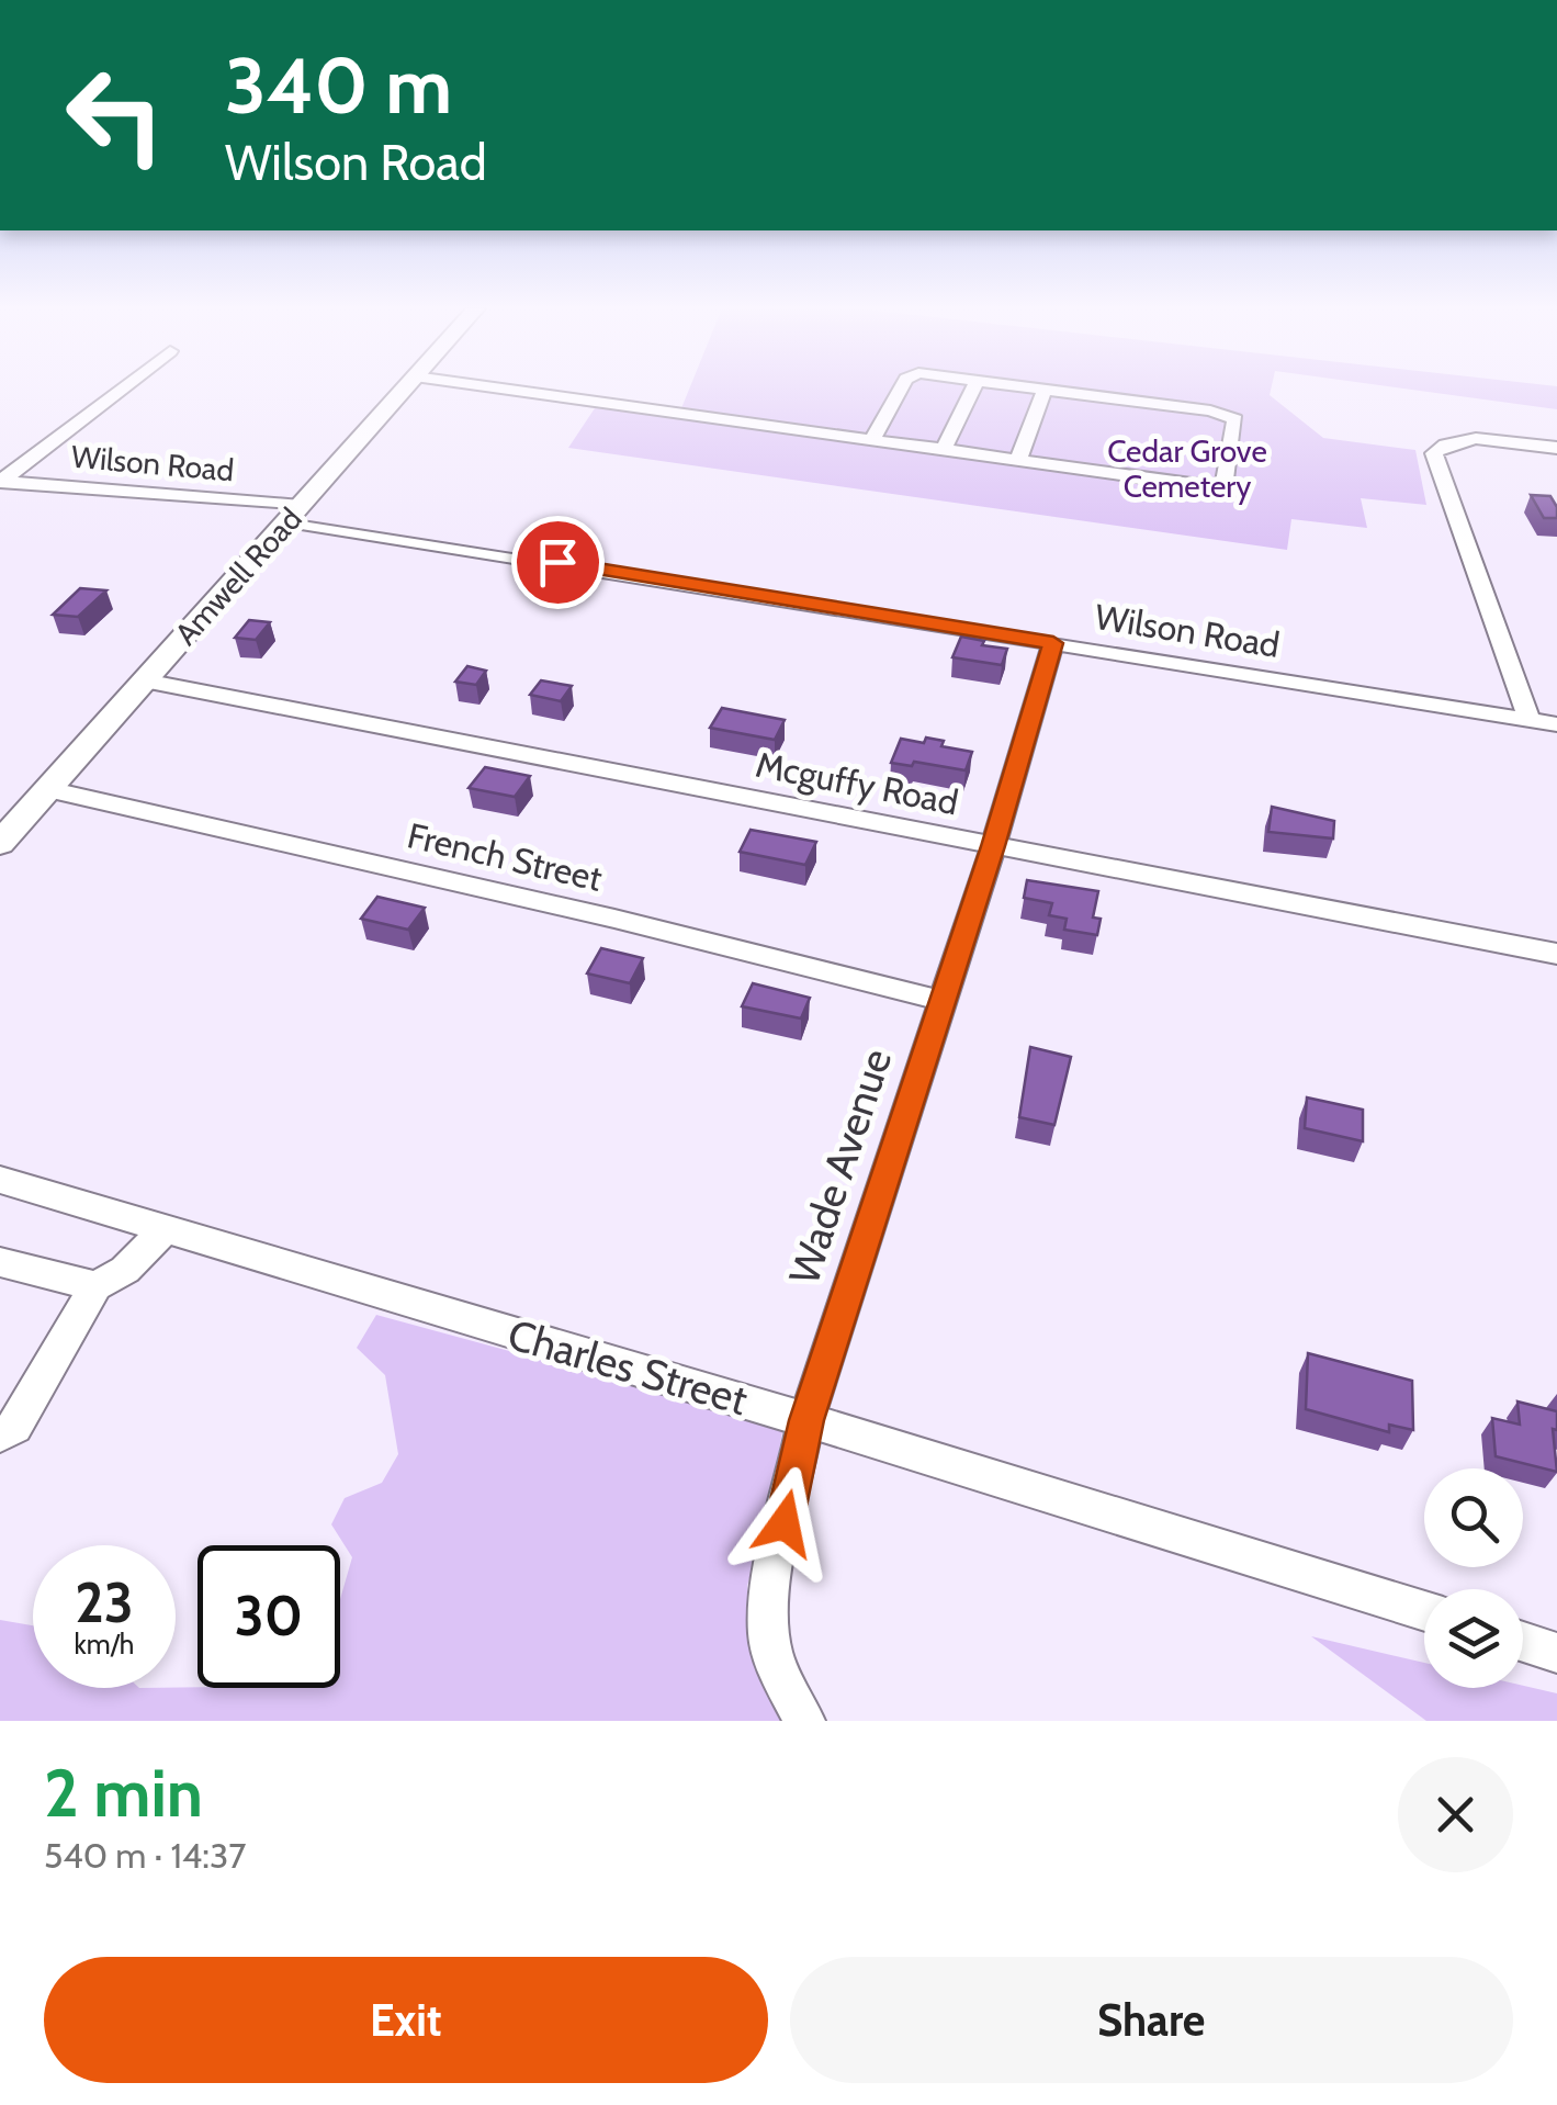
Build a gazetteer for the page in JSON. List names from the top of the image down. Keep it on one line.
{"streets":{"main road":["Amwell Road"],"street":["Wilson Road","Mcguffy Road","French Street","Wade Avenue","Charles Street"]},"crossings":[["Wilson Road","Amwell Road"],["Wilson Road","Wade Avenue"],["Amwell Road","Mcguffy Road"],["Amwell Road","French Street"],["Mcguffy Road","Wade Avenue"],["French Street","Wade Avenue"],["Wade Avenue","Charles Street"]],"parks":["Cedar Grove Cemetery"],"page":{"turn":["340 m","Wilson Road"],"speed":"23 km/h","limit":"30","heading":["2 min","540 m · 14:37"],"buttons":["Exit","Share"]}}
